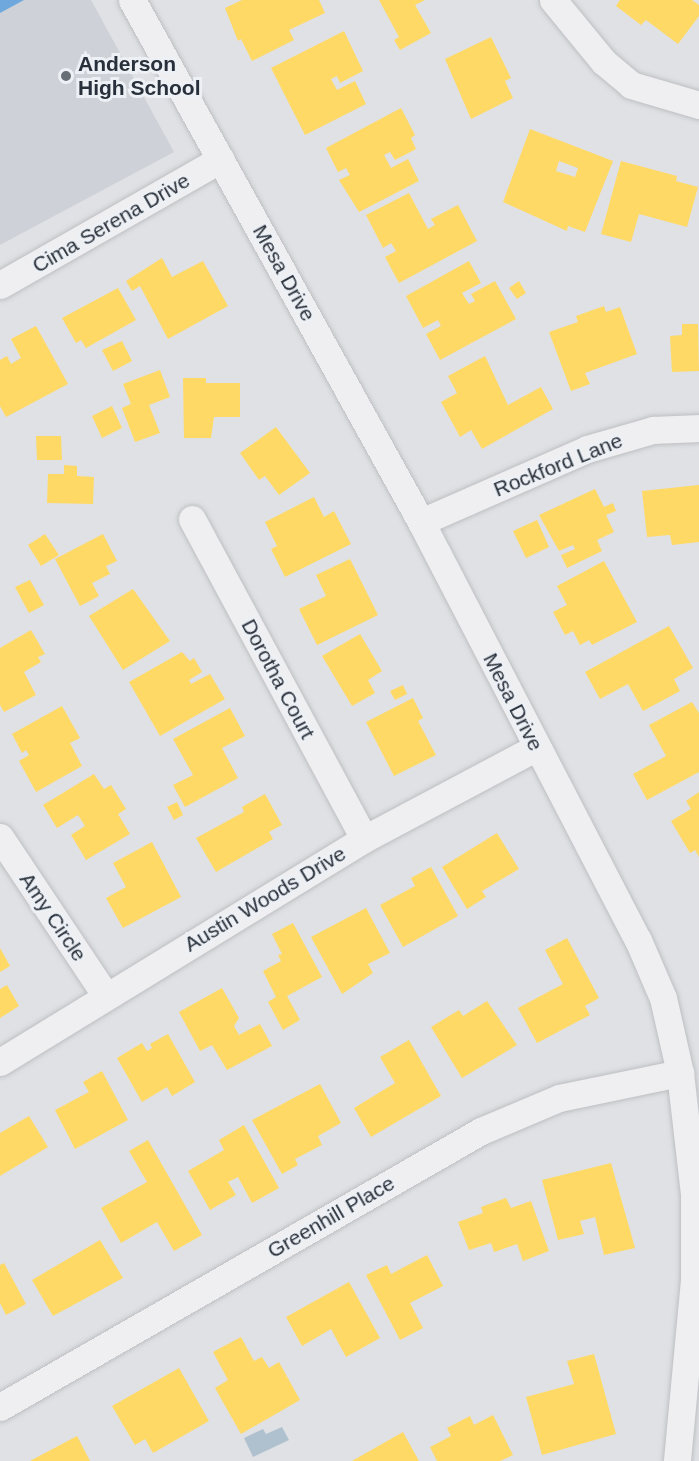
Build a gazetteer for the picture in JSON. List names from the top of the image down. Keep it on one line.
{"streets":{"street":["Cima Serena Drive","Mesa Drive","Rockford Lane","Dorotha Court","Austin Woods Drive","Amy Circle","Greenhill Place"]},"crossings":[["Cima Serena Drive","Mesa Drive"],["Mesa Drive","Rockford Lane"],["Mesa Drive","Austin Woods Drive"],["Mesa Drive","Greenhill Place"],["Dorotha Court","Austin Woods Drive"],["Austin Woods Drive","Amy Circle"]],"places":["Anderson High School"]}
